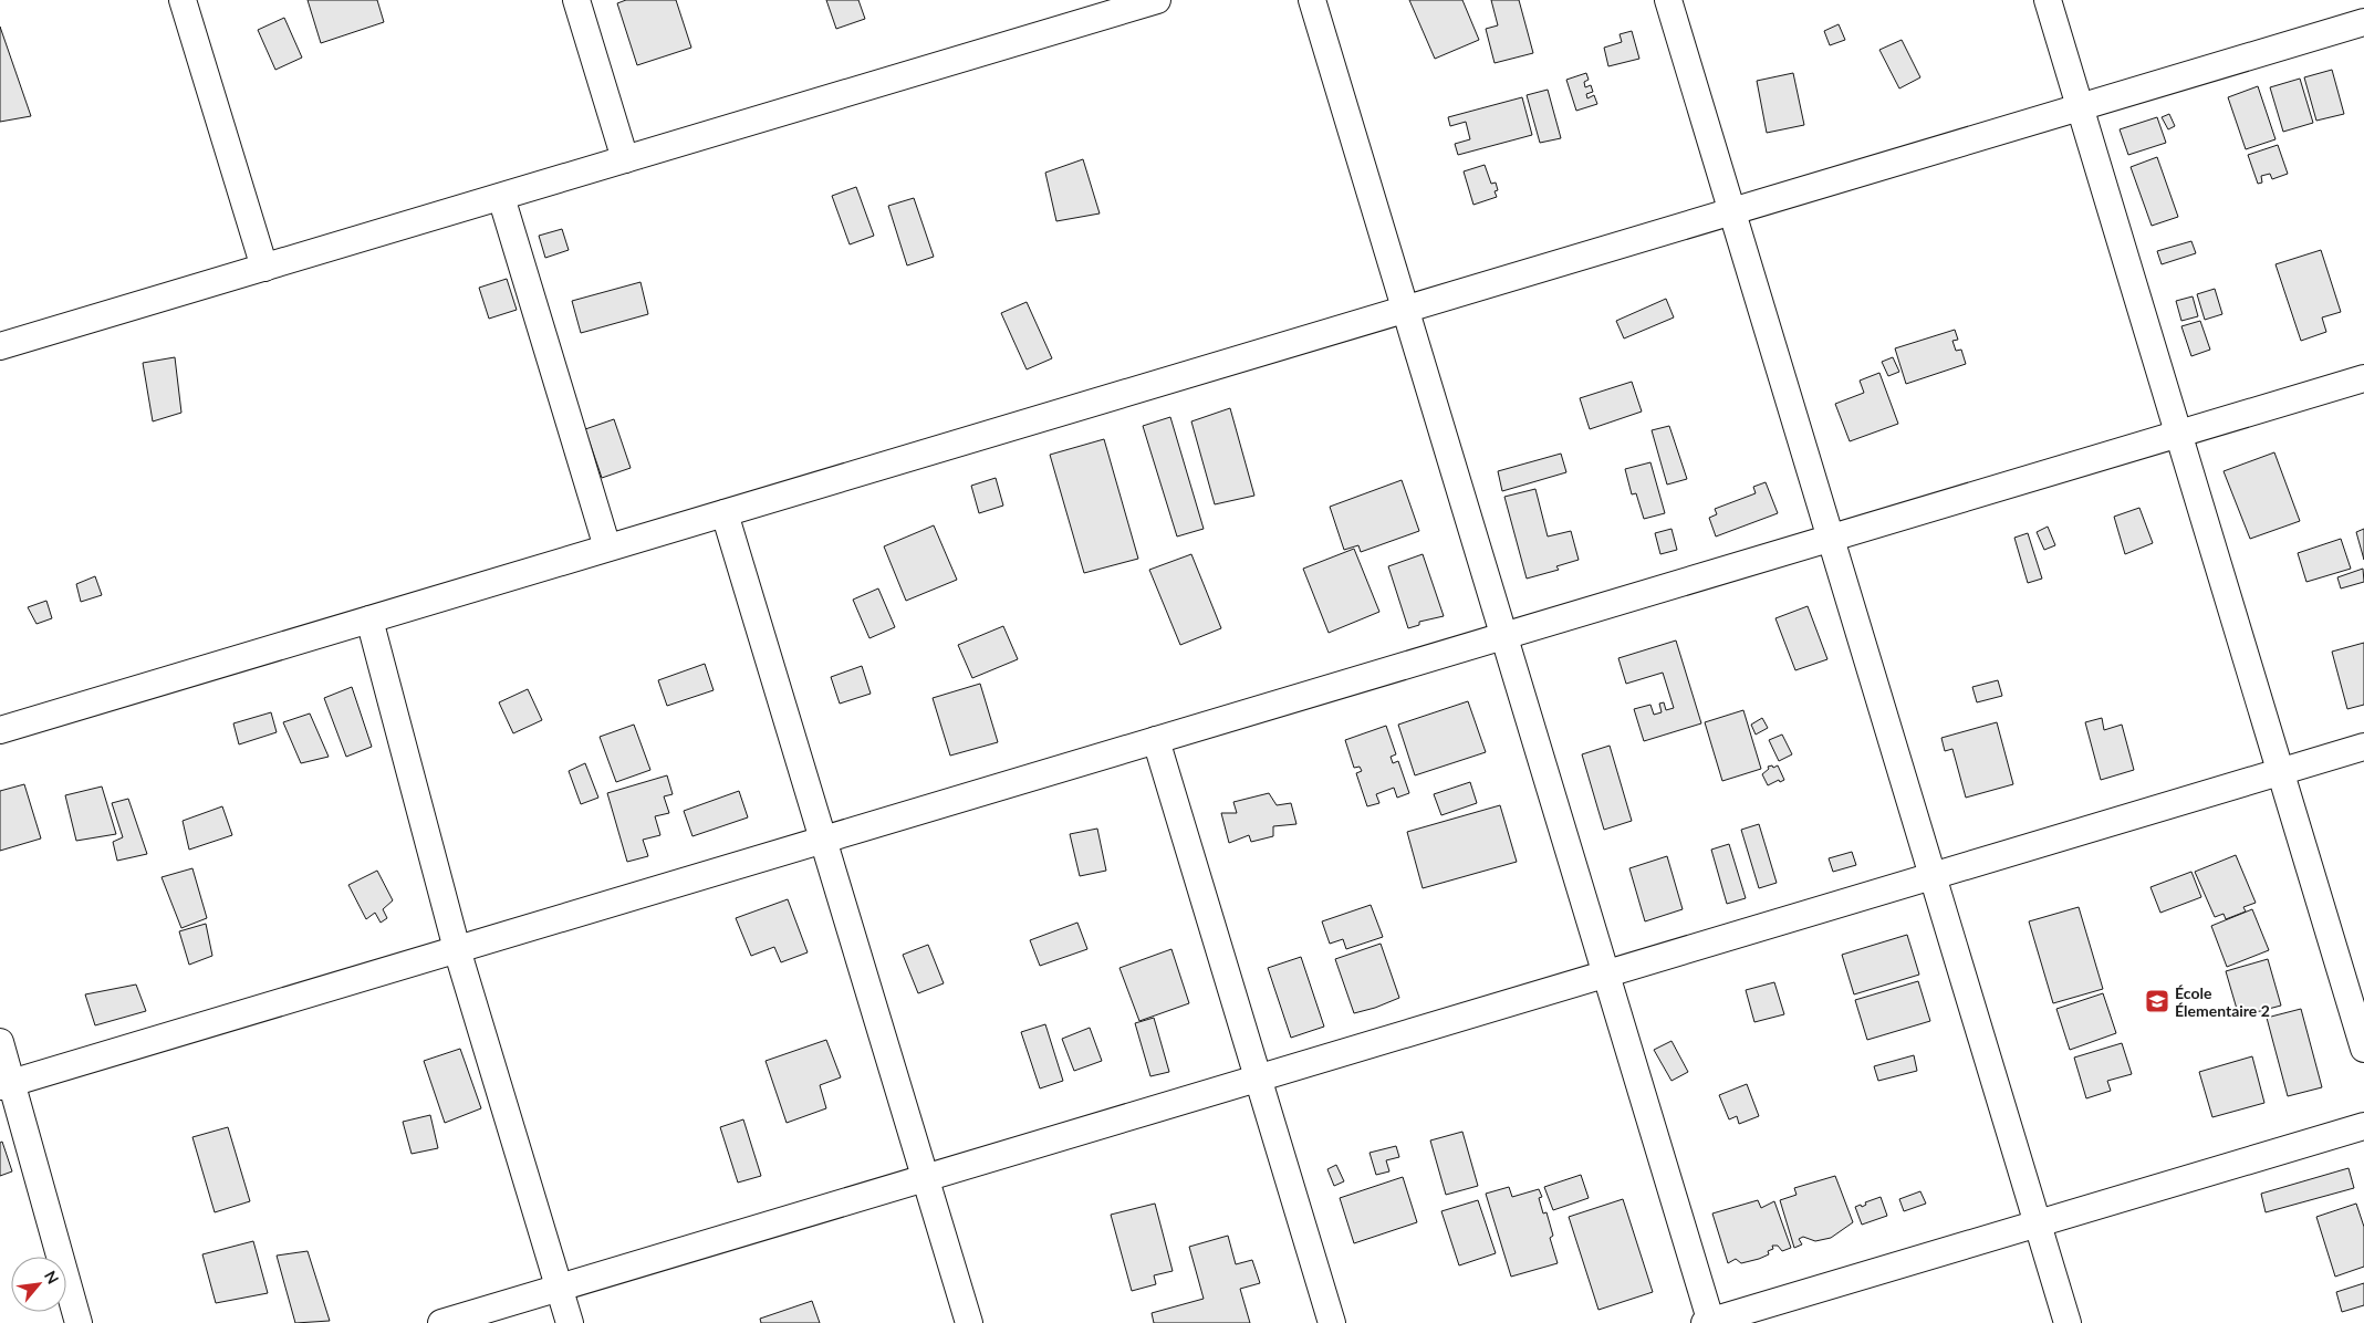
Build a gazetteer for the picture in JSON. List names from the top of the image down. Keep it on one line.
{"places":{"school or university":["École Élementaire 2"]},"north":"top right"}
